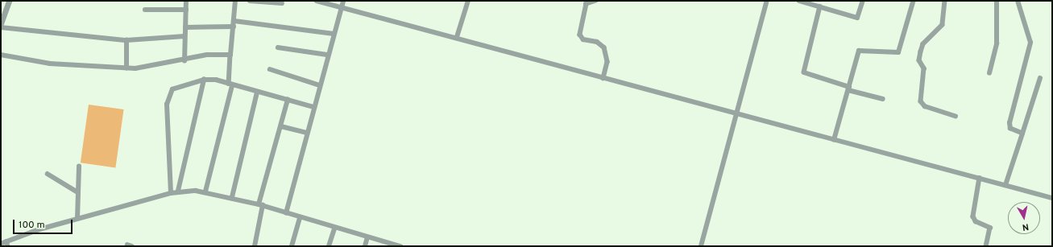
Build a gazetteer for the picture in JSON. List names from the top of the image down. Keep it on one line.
{"scale_bar":"100 m","north":"bottom"}
